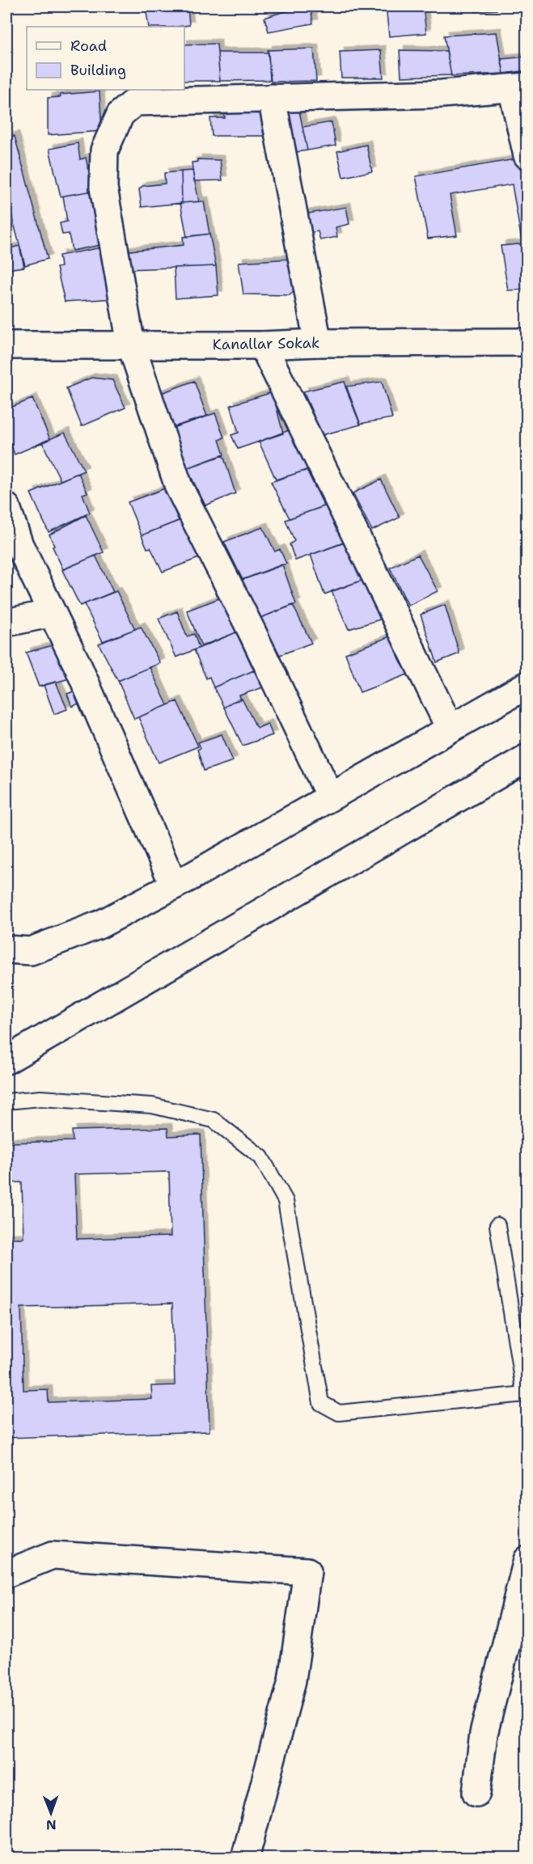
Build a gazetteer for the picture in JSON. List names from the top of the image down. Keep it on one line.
{"streets":{"street":["Kanallar Sokak"]},"legend":["Road","Building"],"north":"bottom"}
